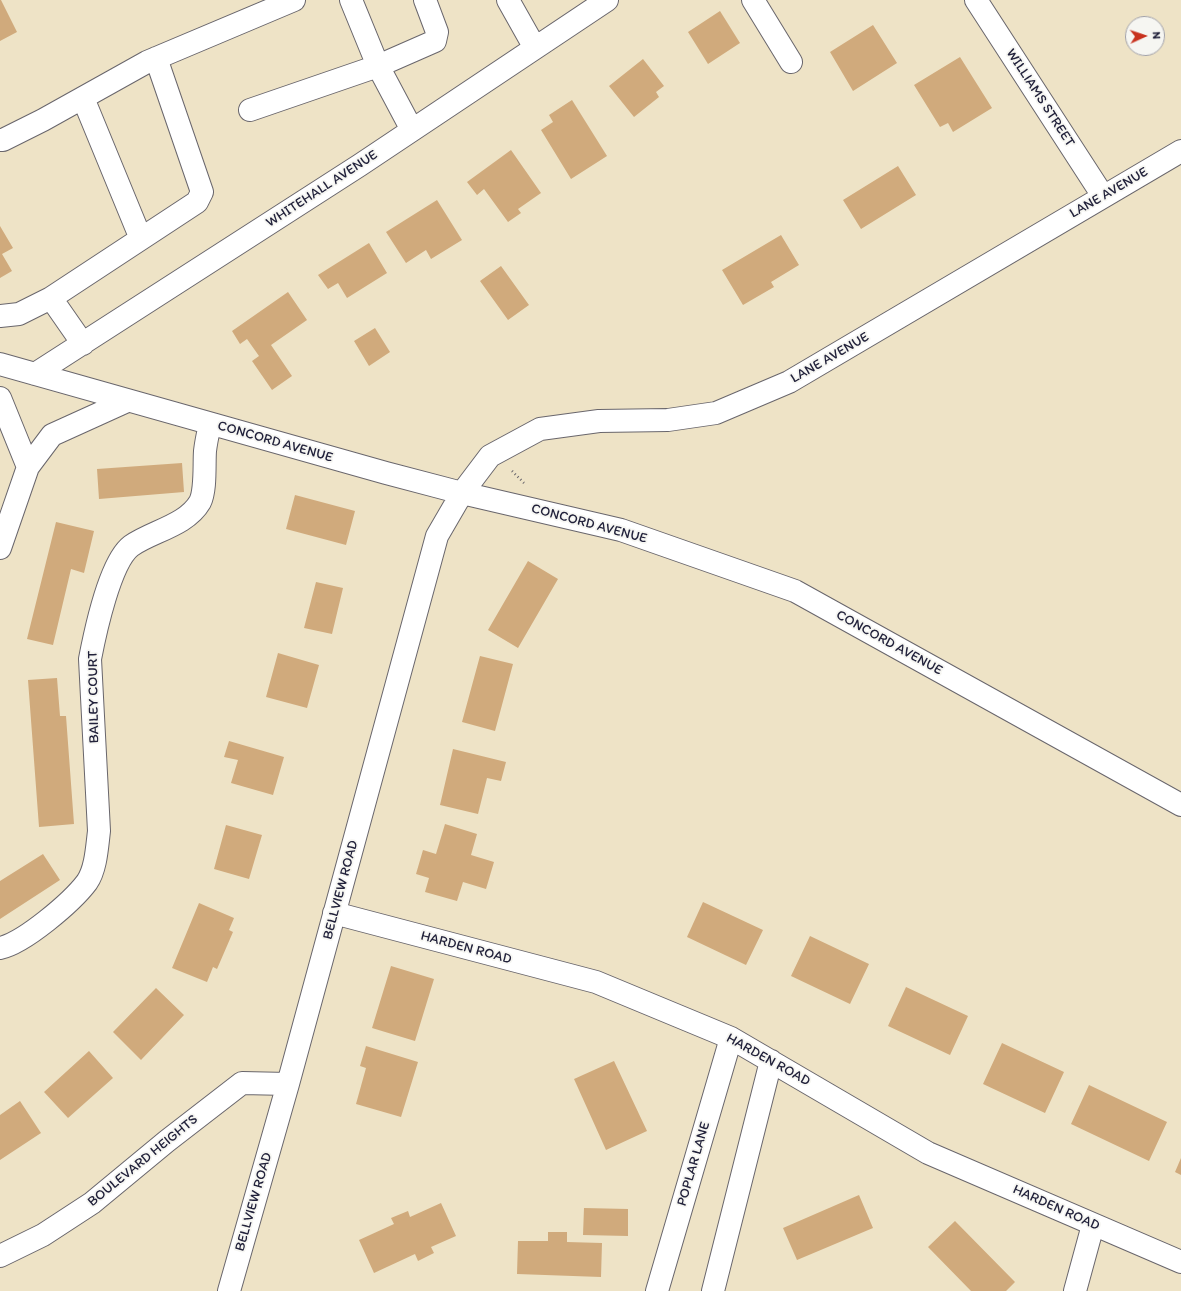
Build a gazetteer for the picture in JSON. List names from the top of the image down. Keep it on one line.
{"streets":{"street":["WILLIAMS STREET","WHITEHALL AVENUE","LANE AVENUE","CONCORD AVENUE","BAILEY COURT","BELLVIEW ROAD","HARDEN ROAD","BOULEVARD HEIGHTS","POPLAR LANE"]},"crossings":[["WILLIAMS STREET","LANE AVENUE"],["WHITEHALL AVENUE","CONCORD AVENUE"],["LANE AVENUE","CONCORD AVENUE"],["LANE AVENUE","BELLVIEW ROAD"],["CONCORD AVENUE","BAILEY COURT"],["CONCORD AVENUE","BELLVIEW ROAD"],["BELLVIEW ROAD","HARDEN ROAD"],["BELLVIEW ROAD","BOULEVARD HEIGHTS"],["HARDEN ROAD","POPLAR LANE"]],"north":"right"}
